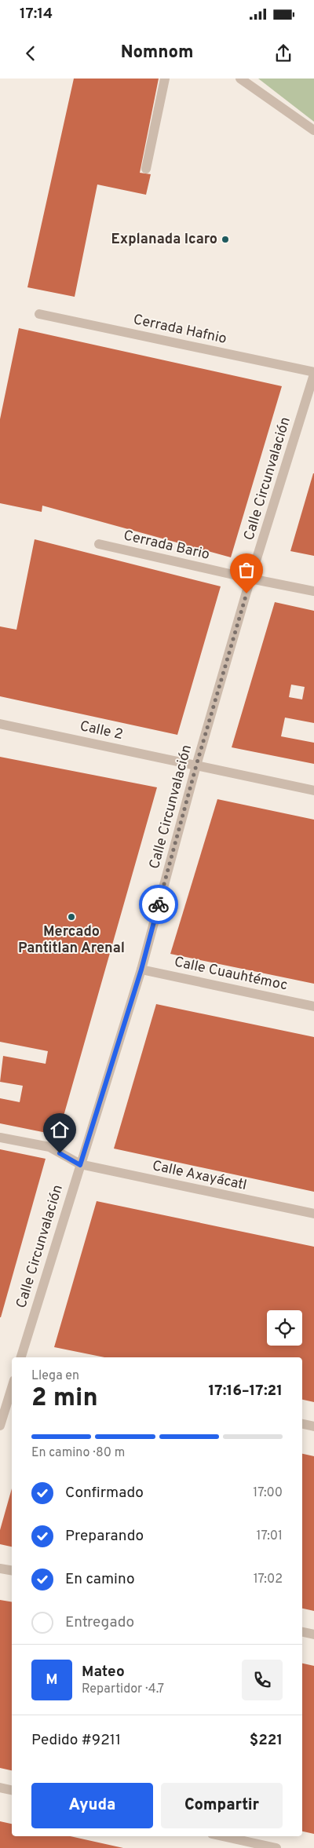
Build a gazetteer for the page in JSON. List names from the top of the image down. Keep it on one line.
{"streets":{"street":["Cerrada Hafnio","Calle Circunvalación","Cerrada Bario","Calle 2","Calle Cuauhtémoc","Calle Axayácatl"]},"crossings":[["Cerrada Hafnio","Calle Circunvalación"],["Calle Circunvalación","Cerrada Bario"],["Calle Circunvalación","Calle 2"],["Calle Circunvalación","Calle Cuauhtémoc"],["Calle Circunvalación","Calle Axayácatl"]],"places":["Explanada Icaro","Mercado Pantitlan Arenal"],"page":{"status":"17:14","header":"Nomnom","heading":["2 min","Llega en","17:16–17:21"],"panel":["Mateo","Repartidor · 4.7","Pedido #9211","$221"],"bar":"En camino · 80 m","list":[["Confirmado","17:00"],["Preparando","17:01"],["En camino","17:02"],"Entregado"],"round":"M","buttons":["Ayuda","Compartir"]}}
